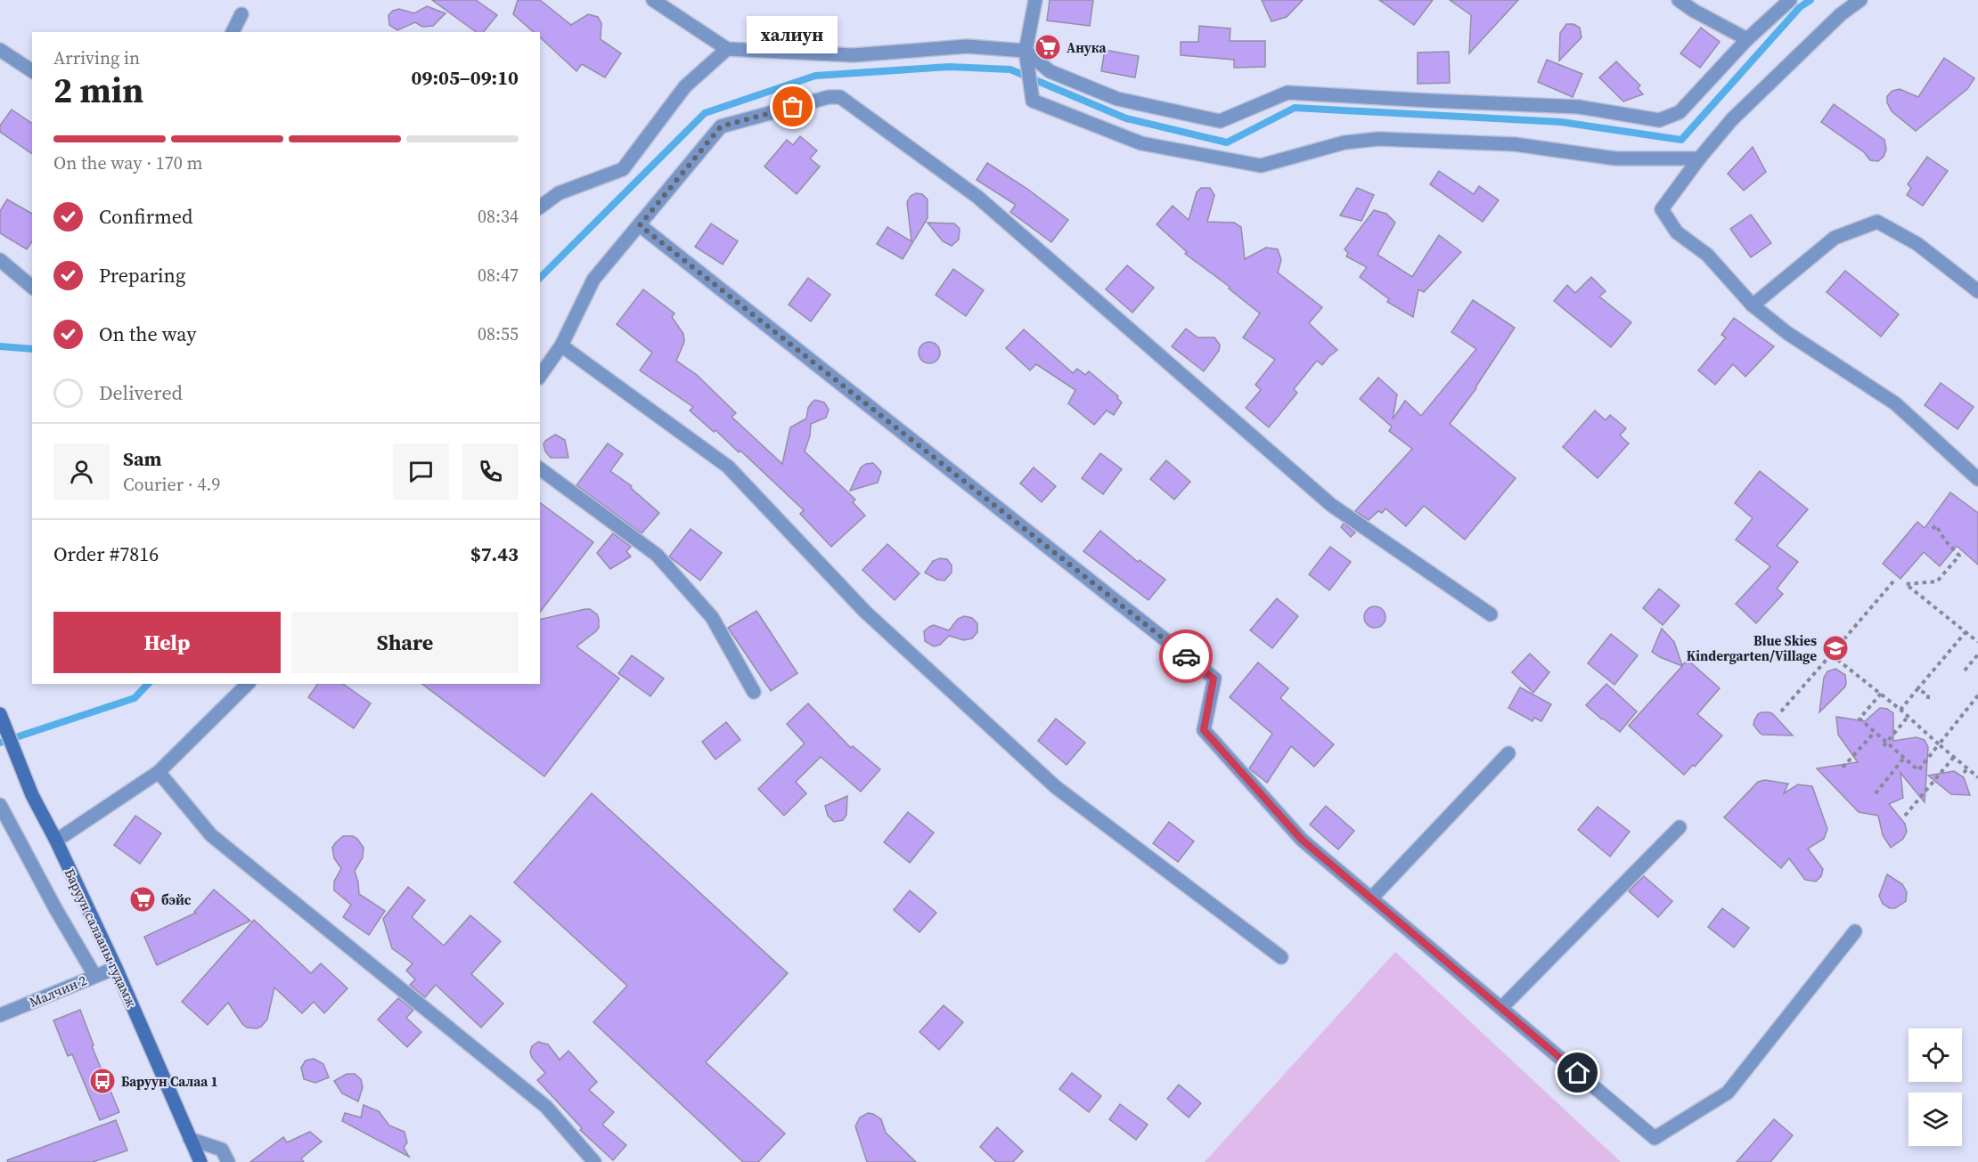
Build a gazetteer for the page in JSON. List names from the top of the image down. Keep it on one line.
{"streets":{"main road":["Баруун салааны гудамж"],"street":["Малчин 2"]},"crossings":[["Баруун салааны гудамж","Малчин 2"]],"places":{"supermarket":["Анука","бэйс"],"other":["халиун"],"school or university":["Blue Skies Kindergarten/Village"],"bus stop":["Баруун Салаа 1"]},"page":{"bubble":"халиун","heading":["2 min","Arriving in","09:05–09:10"],"panel":["Sam","Courier · 4.9","Order #7816","$7.43"],"bar":"On the way · 170 m","list":[["Confirmed","08:34"],["Preparing","08:47"],["On the way","08:55"],"Delivered"],"buttons":["Help","Share"]}}
